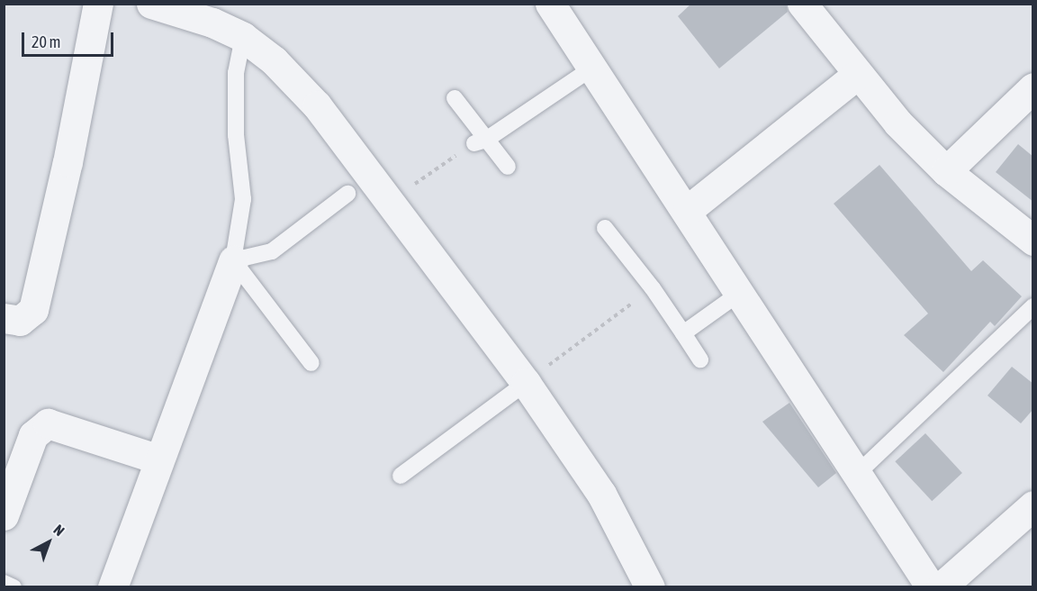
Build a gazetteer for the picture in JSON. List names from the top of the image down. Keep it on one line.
{"scale_bar":"20 m","north":"top right"}
